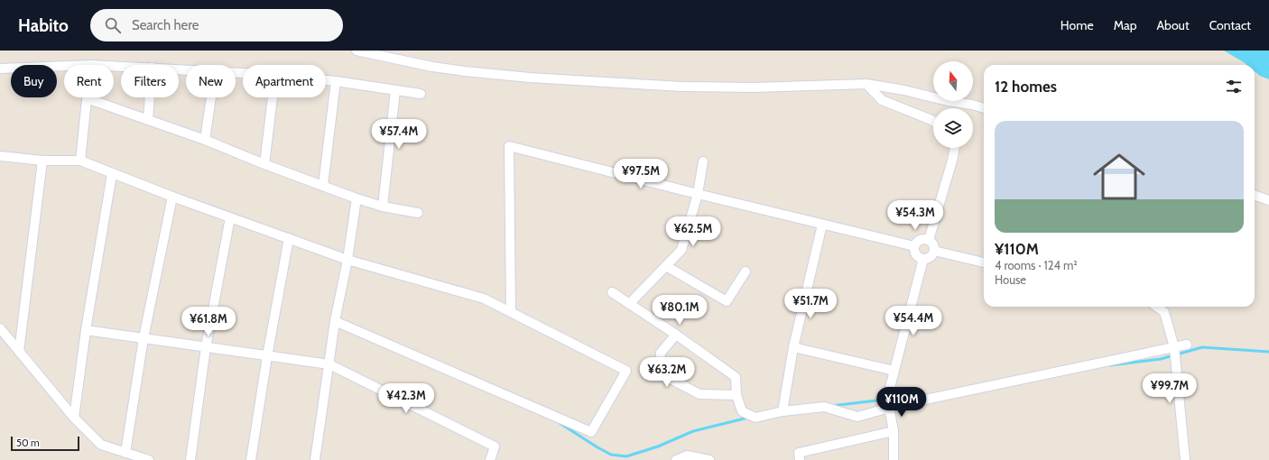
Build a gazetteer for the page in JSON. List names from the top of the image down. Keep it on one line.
{"scale_bar":"50 m","north":"top","page":{"header":"Habito","search":"Search here","nav":["Home","Map","About","Contact"],"chip":["Buy","Rent","Filters","New","Apartment"],"heading":"12 homes","list":[{"name":"¥110M","note":"4 rooms · 124 m² · House"}],"price":["¥57.4M","¥97.5M","¥54.3M","¥62.5M","¥51.7M","¥80.1M","¥54.4M","¥61.8M","¥63.2M","¥99.7M","¥42.3M","¥110M"],"scale":"50 m"}}
